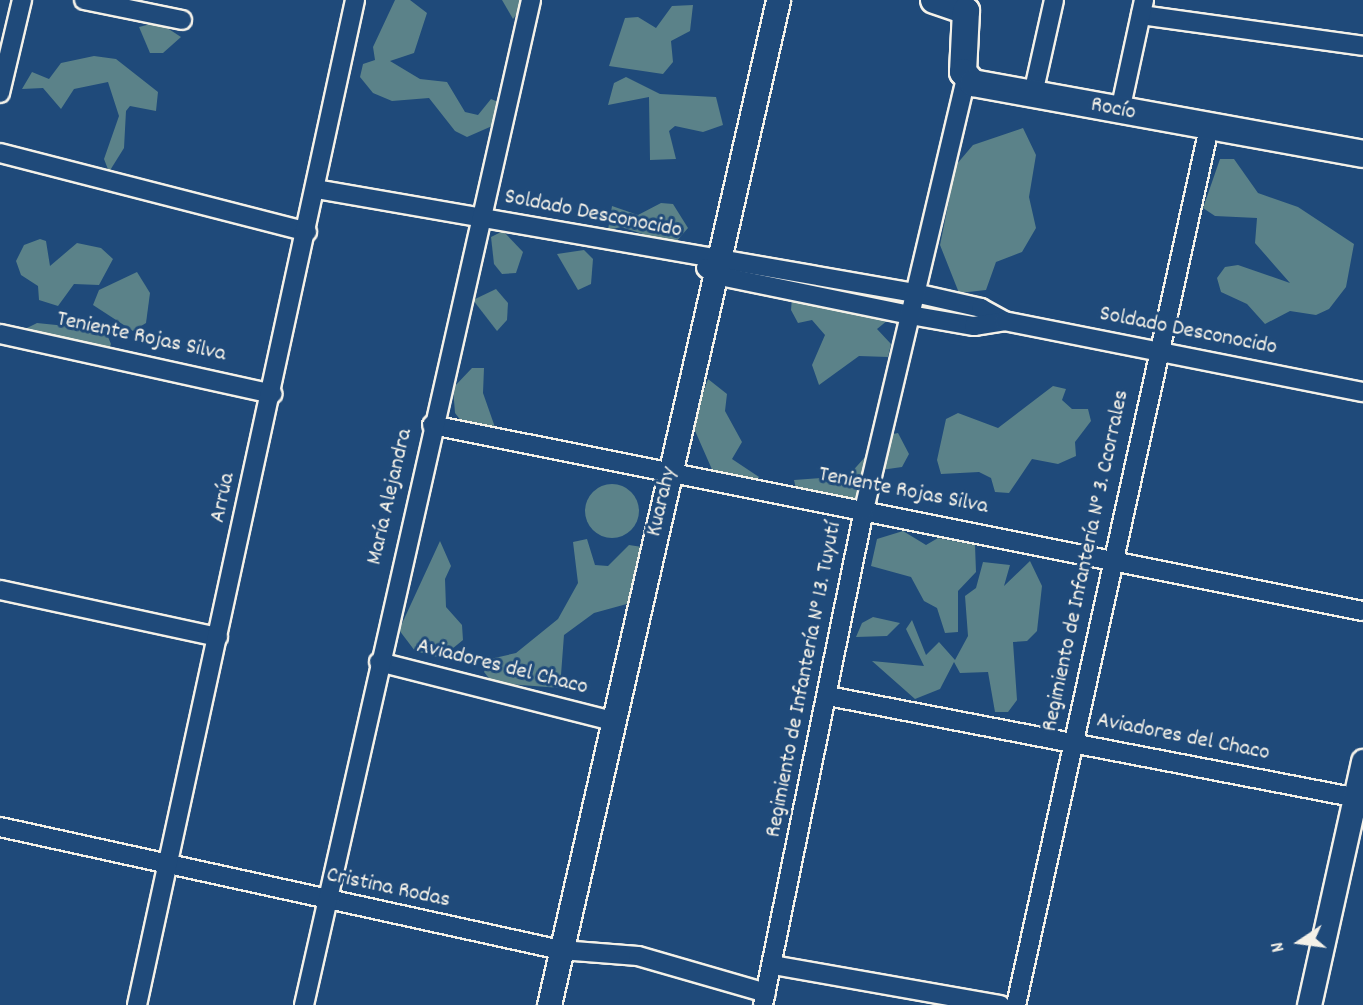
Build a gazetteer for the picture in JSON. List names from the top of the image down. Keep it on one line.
{"streets":{"main road":["Rocío"],"street":["Soldado Desconocido","Teniente Rojas Silva","María Alejandra","Arrúa","Kuarahy","Regimiento de Infantería N° 3. Ccorrales","Aviadores del Chaco","Regimiento de Infantería N° 13. Tuyutí","Cristina Rodas"]},"crossings":[["Rocío","Regimiento de Infantería N° 3. Ccorrales"],["Rocío","Regimiento de Infantería N° 13. Tuyutí"],["Soldado Desconocido","María Alejandra"],["Soldado Desconocido","Arrúa"],["Soldado Desconocido","Kuarahy"],["Soldado Desconocido","Regimiento de Infantería N° 3. Ccorrales"],["Soldado Desconocido","Regimiento de Infantería N° 13. Tuyutí"],["Teniente Rojas Silva","María Alejandra"],["Teniente Rojas Silva","Arrúa"],["Teniente Rojas Silva","Kuarahy"],["Teniente Rojas Silva","Regimiento de Infantería N° 3. Ccorrales"],["Teniente Rojas Silva","Regimiento de Infantería N° 13. Tuyutí"],["María Alejandra","Aviadores del Chaco"],["María Alejandra","Cristina Rodas"],["Arrúa","Cristina Rodas"],["Kuarahy","Aviadores del Chaco"],["Kuarahy","Cristina Rodas"],["Regimiento de Infantería N° 3. Ccorrales","Aviadores del Chaco"],["Aviadores del Chaco","Regimiento de Infantería N° 13. Tuyutí"],["Regimiento de Infantería N° 13. Tuyutí","Cristina Rodas"]],"north":"left"}
